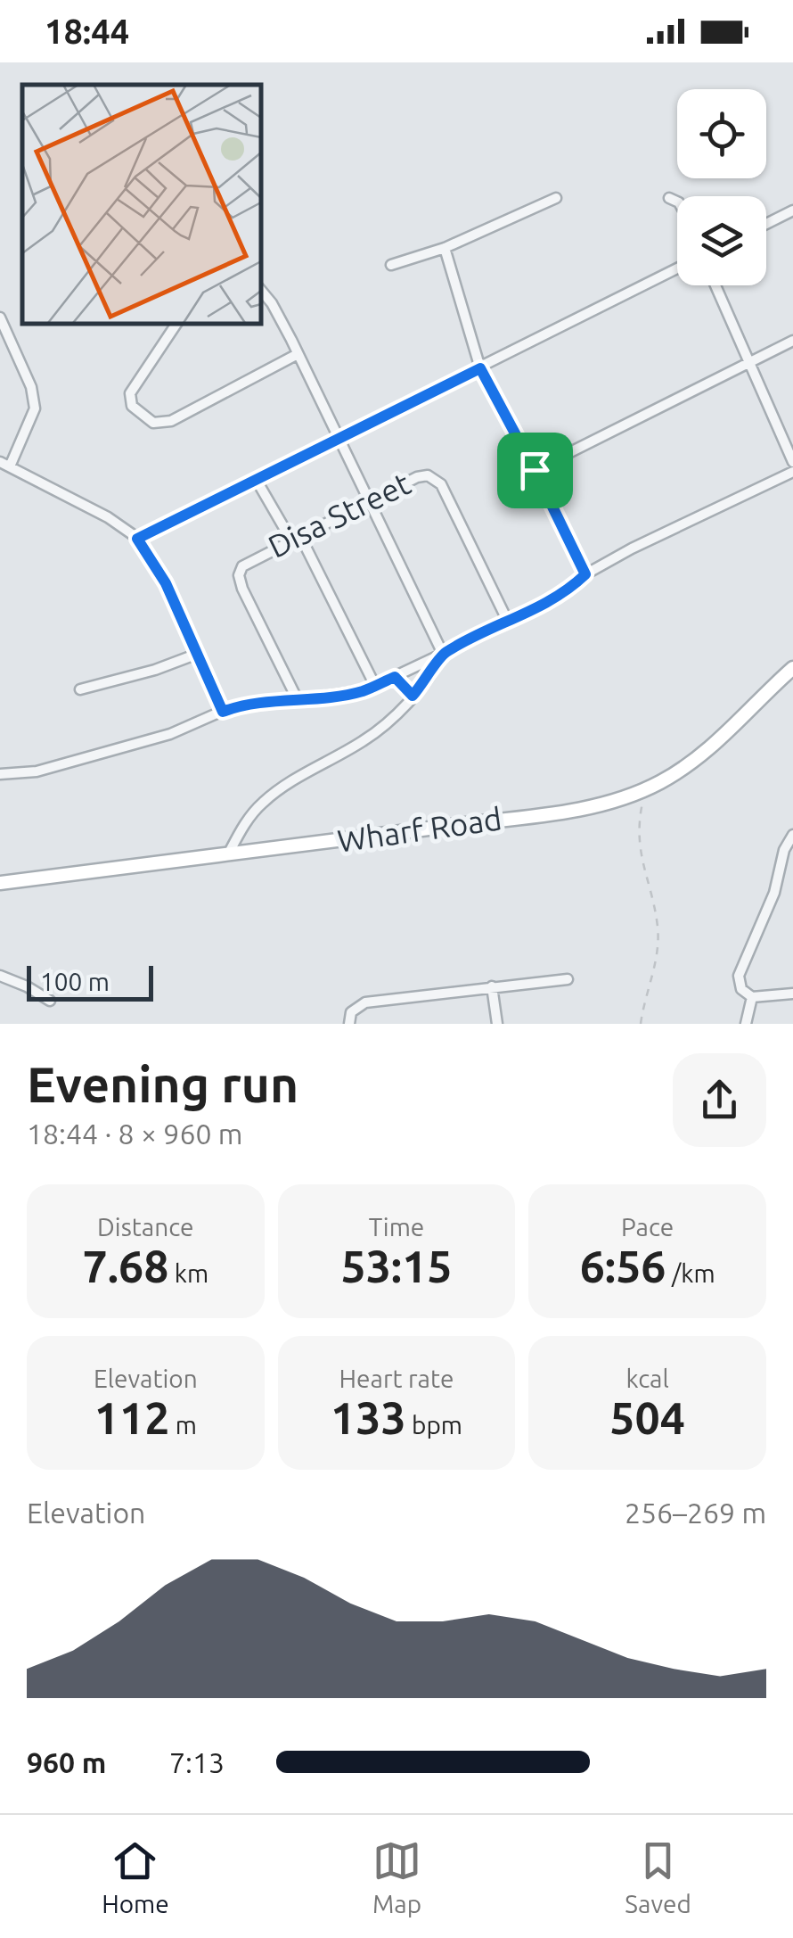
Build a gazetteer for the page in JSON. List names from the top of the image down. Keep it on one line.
{"streets":{"street":["Disa Street","Wharf Road"]},"scale_bar":"100 m","page":{"status":"18:44","scale":"100 m","heading":["Evening run","18:44 · 8 × 960 m"],"stats":[["Distance","7.68 km"],["Time","53:15"],["Pace","6:56 /km"],["Elevation","112 m"],["Heart rate","133 bpm"],["kcal","504"]],"chart":["Elevation","256–269 m"],"list":[{"name":"960 m","note":"7:13"}],"tabs":["Home","Map","Saved"]}}
